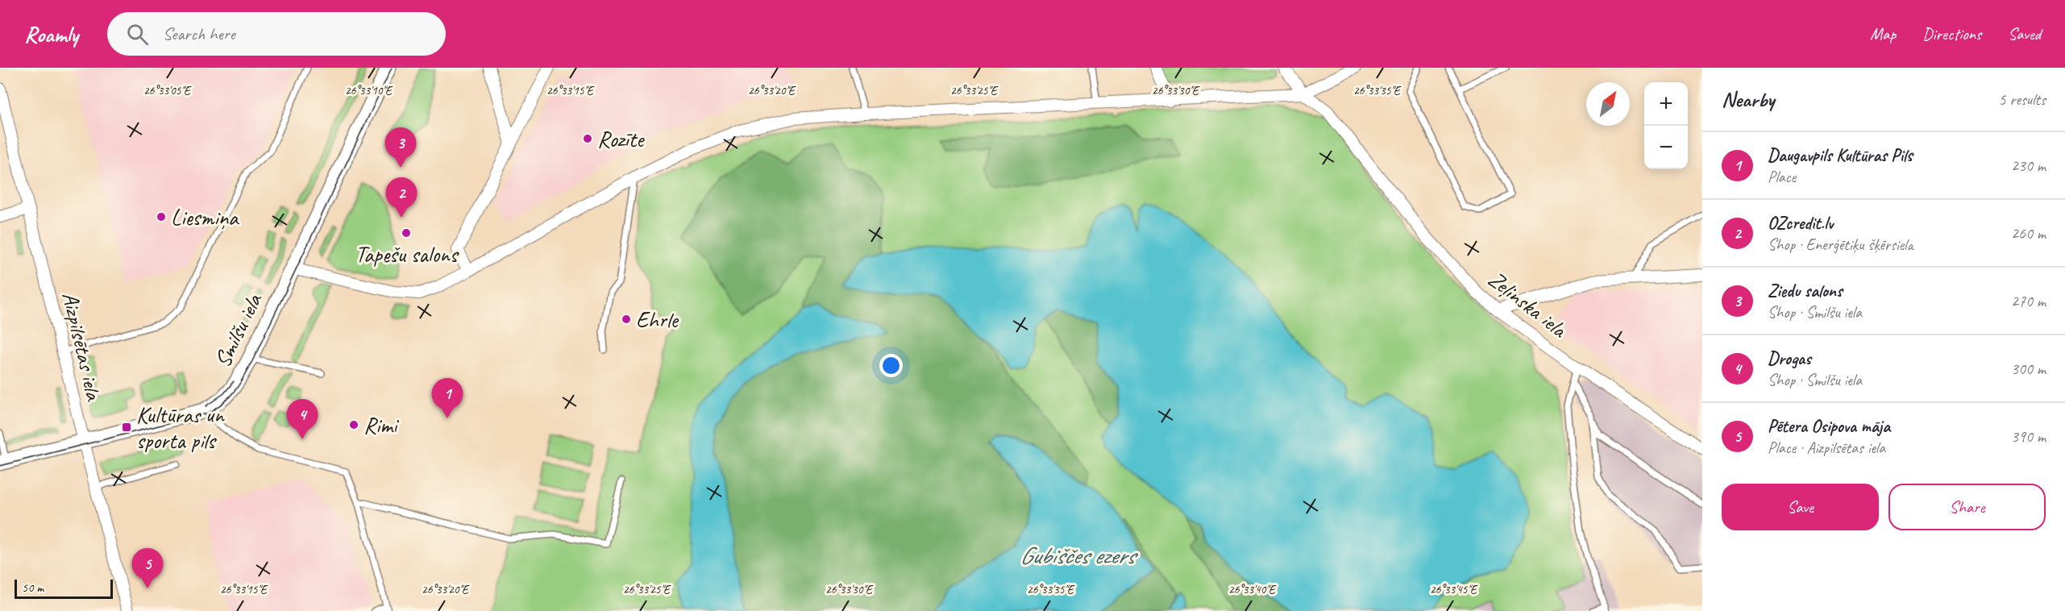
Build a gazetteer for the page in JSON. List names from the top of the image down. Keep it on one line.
{"streets":{"street":["Zeļinska iela","Smilšu iela","Aizpilsētas iela"]},"crossings":[["Smilšu iela","Aizpilsētas iela"]],"water":["Gubiščes ezers"],"places":{"other":["Rozīte","Liesmiņa","Tapešu salons","Ehrle","Rimi"],"transit":["Kultūras un sporta pils"]},"scale_bar":"50 m","north":"top right","page":{"header":"Roamly","search":"Search here","nav":["Map","Directions","Saved"],"heading":["Nearby","5 results"],"map_buttons":["+","−"],"pins":["3","2","1","4","5"],"list":[{"mark":"1","name":"Daugavpils Kultūras Pils","note":"Place","value":"230 m"},{"mark":"2","name":"OZcredit.lv","note":"Shop · Enerģētiķu šķērsiela","value":"260 m"},{"mark":"3","name":"Ziedu salons","note":"Shop · Smilšu iela","value":"270 m"},{"mark":"4","name":"Drogas","note":"Shop · Smilšu iela","value":"300 m"},{"mark":"5","name":"Pētera Osipova māja","note":"Place · Aizpilsētas iela","value":"390 m"}],"buttons":["Save","Share"],"scale":"50 m"},"coordinates":["26°33'15\"E","26°33'05\"E","26°33'10\"E","26°33'20\"E","26°33'25\"E","26°33'30\"E","26°33'35\"E","26°33'40\"E","26°33'45\"E"]}
